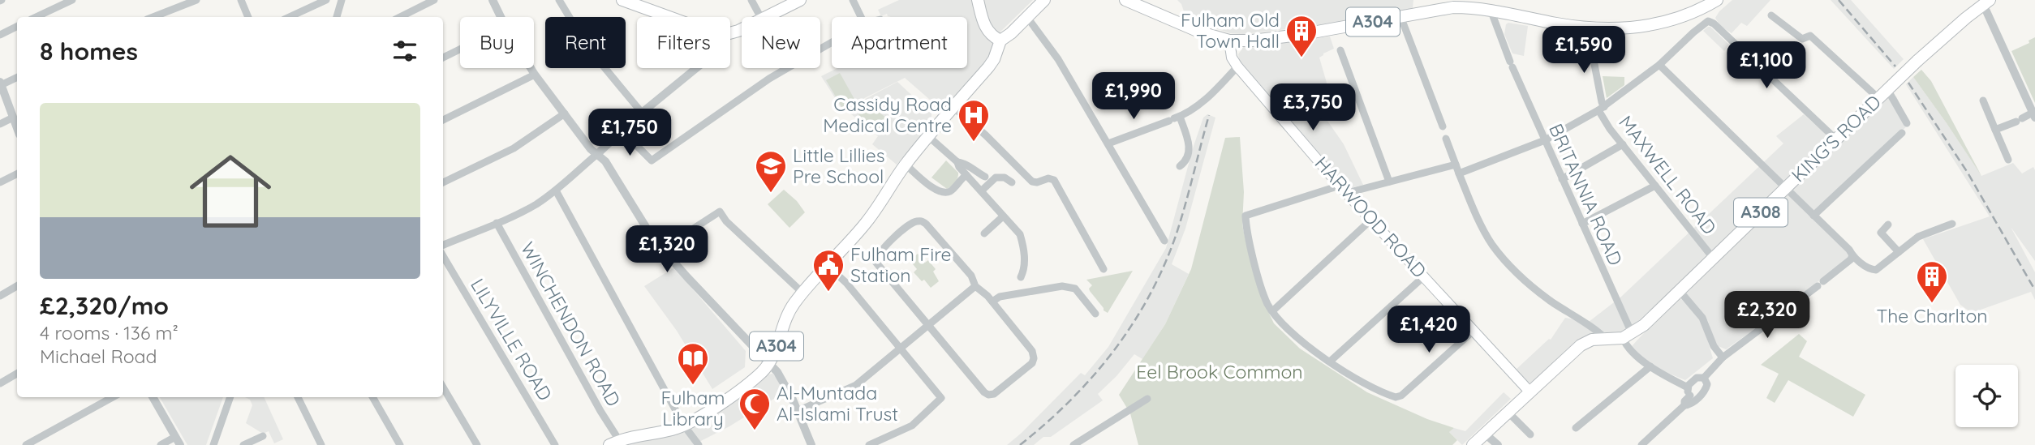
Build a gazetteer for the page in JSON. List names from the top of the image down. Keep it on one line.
{"streets":{"main road":["A304","KING'S ROAD","A308","HARWOOD ROAD"],"street":["MAXWELL ROAD","BRITANNIA ROAD","WINCHENDON ROAD","LILYVILLE ROAD"]},"crossings":[["A304","BRITANNIA ROAD"],["A304","WINCHENDON ROAD"],["KING'S ROAD","MAXWELL ROAD"],["KING'S ROAD","BRITANNIA ROAD"]],"parks":["Eel Brook Common"],"places":{"building":["Fulham Old Town Hall","The Charlton"],"hospital":["Cassidy Road Medical Centre"],"school or university":["Little Lillies Pre School"],"public building":["Fulham Fire Station"],"library":["Fulham Library"],"mosque":["Al-Muntada Al-Islami Trust"]},"page":{"chip":["Buy","Rent","Filters","New","Apartment"],"heading":"8 homes","price":["£1,590","£1,100","£1,990","£3,750","£1,750","£1,320","£2,320","£1,420"],"list":[{"name":"£2,320/mo","note":"4 rooms · 136 m² · Michael Road"}]}}
